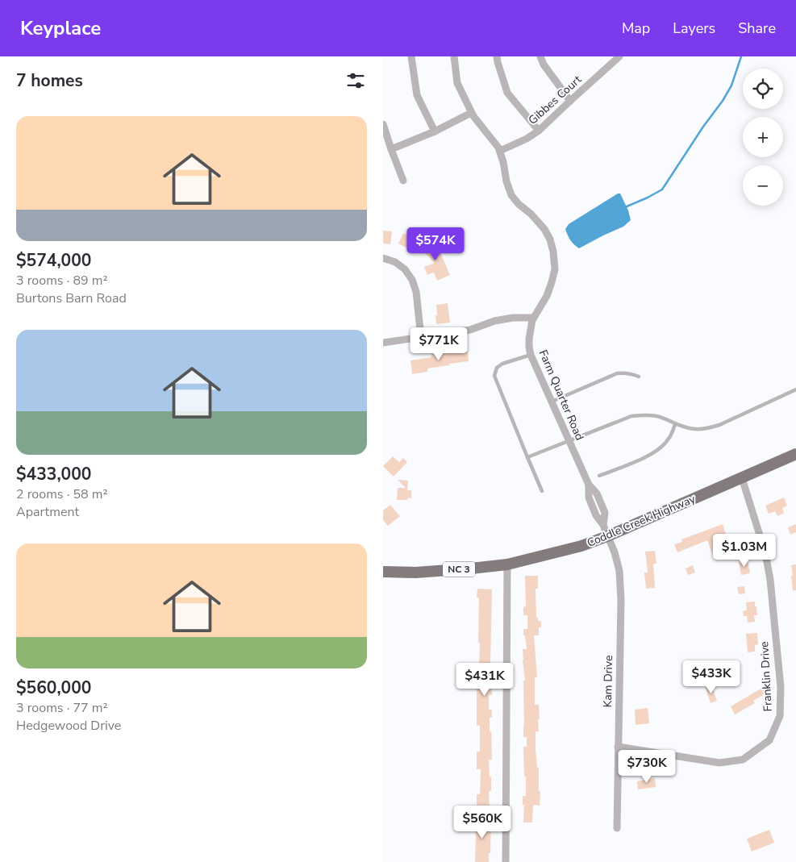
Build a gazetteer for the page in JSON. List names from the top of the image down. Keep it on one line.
{"streets":{"main road":["Coddle Creek Highway","NC 3"],"street":["Gibbes Court","Farm Quarter Road","Franklin Drive","Kam Drive"]},"crossings":[["Gibbes Court","Farm Quarter Road"],["Farm Quarter Road","Coddle Creek Highway"],["Farm Quarter Road","Kam Drive"],["Coddle Creek Highway","Franklin Drive"],["Coddle Creek Highway","Kam Drive"],["Franklin Drive","Kam Drive"]],"page":{"header":"Keyplace","nav":["Map","Layers","Share"],"heading":"7 homes","map_buttons":["+","−"],"list":[{"name":"$574,000","note":"3 rooms · 89 m² · Burtons Barn Road"},{"name":"$433,000","note":"2 rooms · 58 m² · Apartment"},{"name":"$560,000","note":"3 rooms · 77 m² · Hedgewood Drive"}],"price":["$574K","$771K","$1.03M","$433K","$431K","$730K","$560K"]}}
